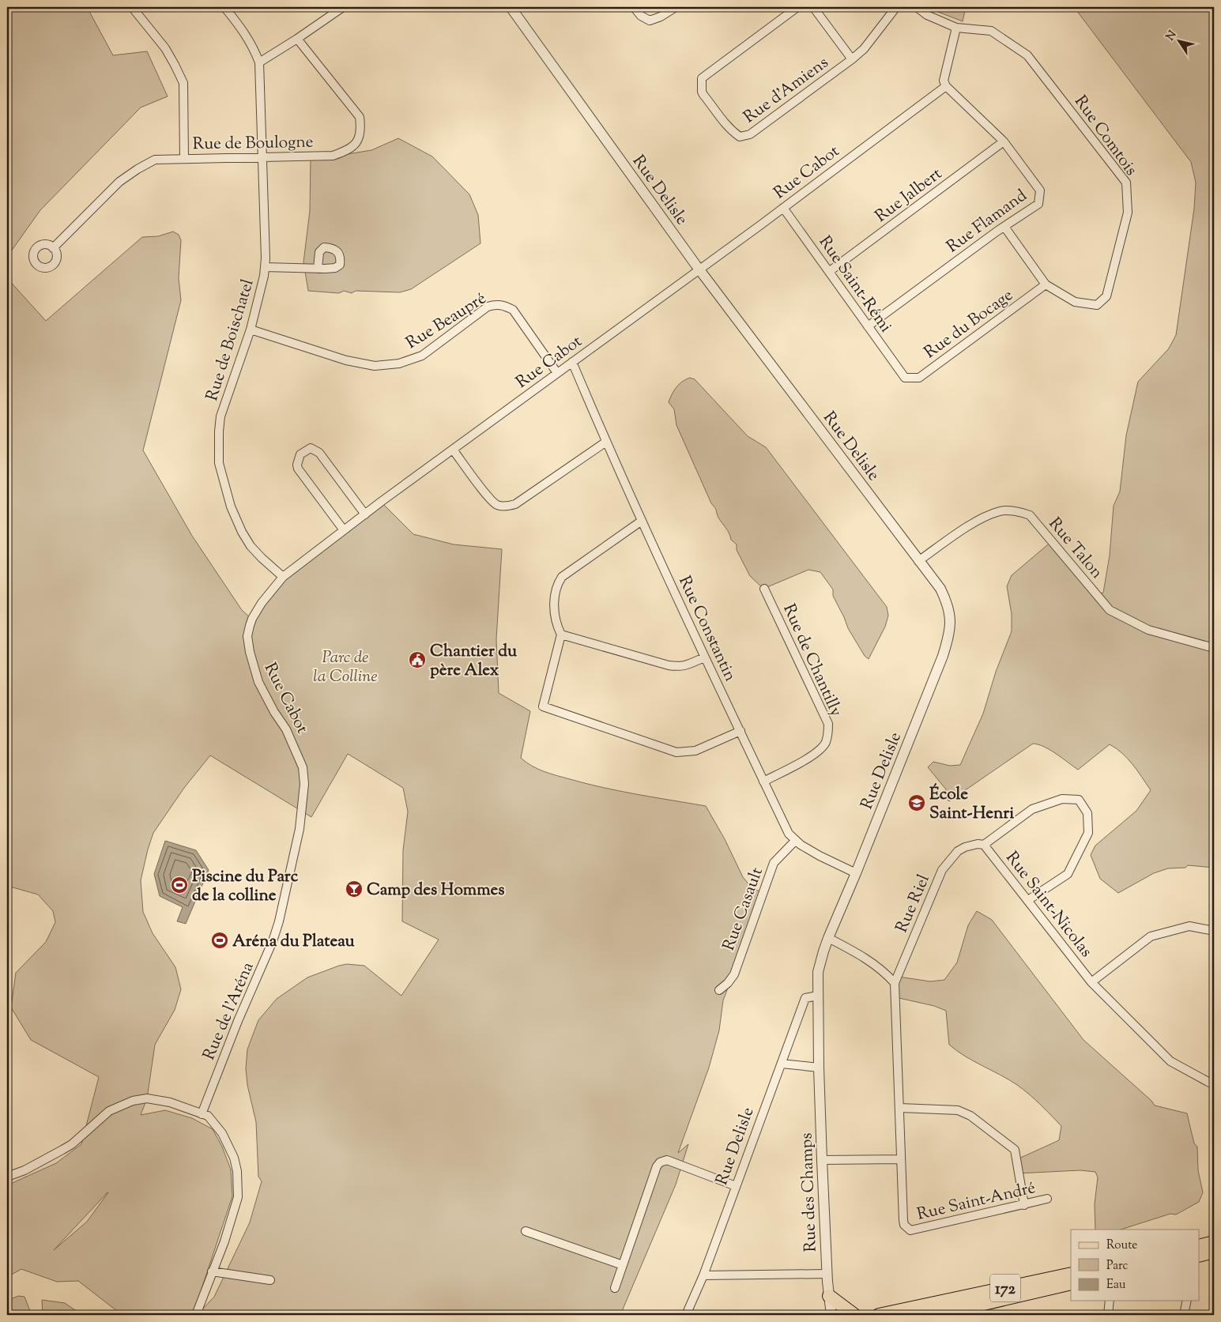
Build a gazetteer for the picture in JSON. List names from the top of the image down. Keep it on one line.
{"streets":{"main road":["172"],"street":["Rue d'Amiens","Rue Comtois","Rue de Boulogne","Rue Cabot","Rue Delisle","Rue Jalbert","Rue Flamand","Rue Saint-Rémi","Rue Beaupré","Rue du Bocage","Rue de Boischatel","Rue Talon","Rue Constantin","Rue de Chantilly","Rue Riel","Rue Saint-Nicolas","Rue Casault","Rue de l'Aréna","Rue des Champs","Rue Saint-André"]},"crossings":[["Rue Comtois","Rue du Bocage"],["Rue de Boulogne","Rue de Boischatel"],["Rue Cabot","Rue Delisle"],["Rue Cabot","Rue Flamand"],["Rue Cabot","Rue Saint-Rémi"],["Rue Cabot","Rue Beaupré"],["Rue Cabot","Rue de Boischatel"],["Rue Cabot","Rue Constantin"],["Rue Cabot","Rue de l'Aréna"],["Rue Delisle","Rue Talon"],["Rue Delisle","Rue Constantin"],["Rue Delisle","Rue des Champs"],["Rue Jalbert","Rue Flamand"],["Rue Jalbert","Rue Saint-Rémi"],["Rue Flamand","Rue Saint-Rémi"],["Rue Saint-Rémi","Rue du Bocage"],["Rue Beaupré","Rue de Boischatel"],["Rue Constantin","Rue de Chantilly"],["Rue Constantin","Rue Casault"],["Rue Riel","Rue Saint-Nicolas"],["Rue Riel","Rue Saint-André"]],"parks":["Parc de la Colline"],"places":{"public building":["Chantier du père Alex"],"school or university":["École Saint-Henri"],"sports":["Piscine du Parc de la colline","Aréna du Plateau"],"bar":["Camp des Hommes"]},"legend":["Route","Parc","Eau"],"north":"top left"}
